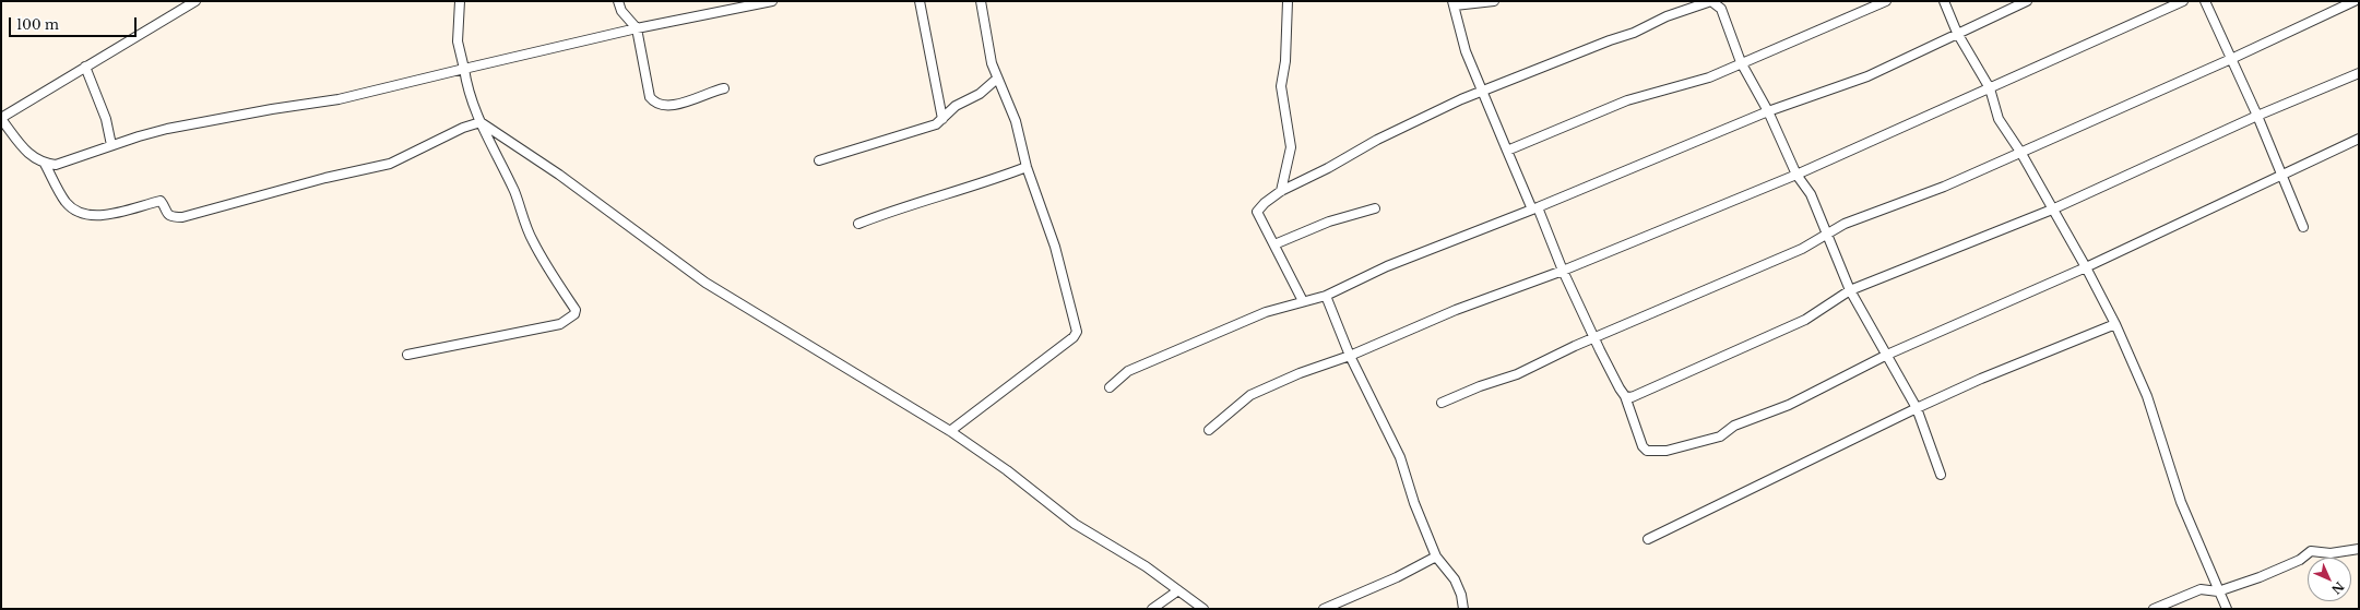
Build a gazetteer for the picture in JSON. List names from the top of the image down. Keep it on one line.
{"scale_bar":"100 m","north":"bottom right"}
